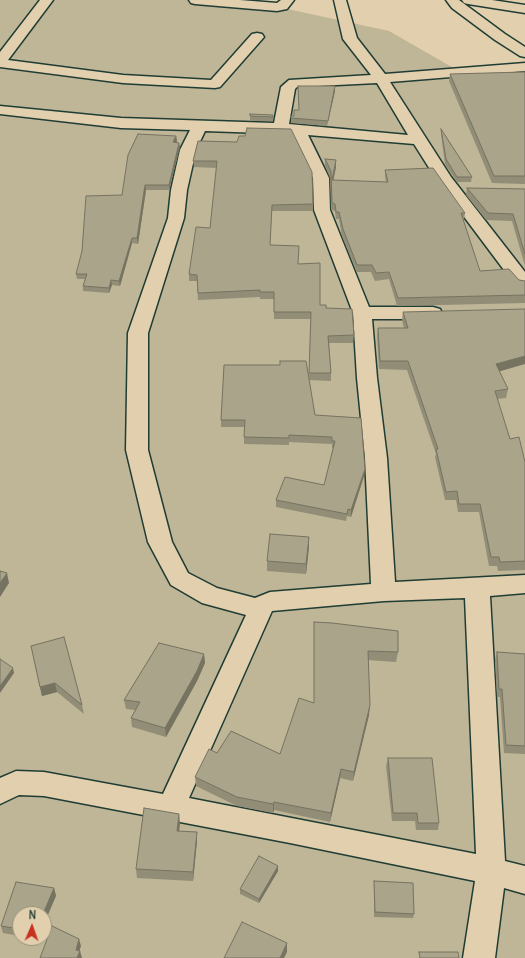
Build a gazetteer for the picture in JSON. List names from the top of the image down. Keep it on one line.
{"north":"top"}
